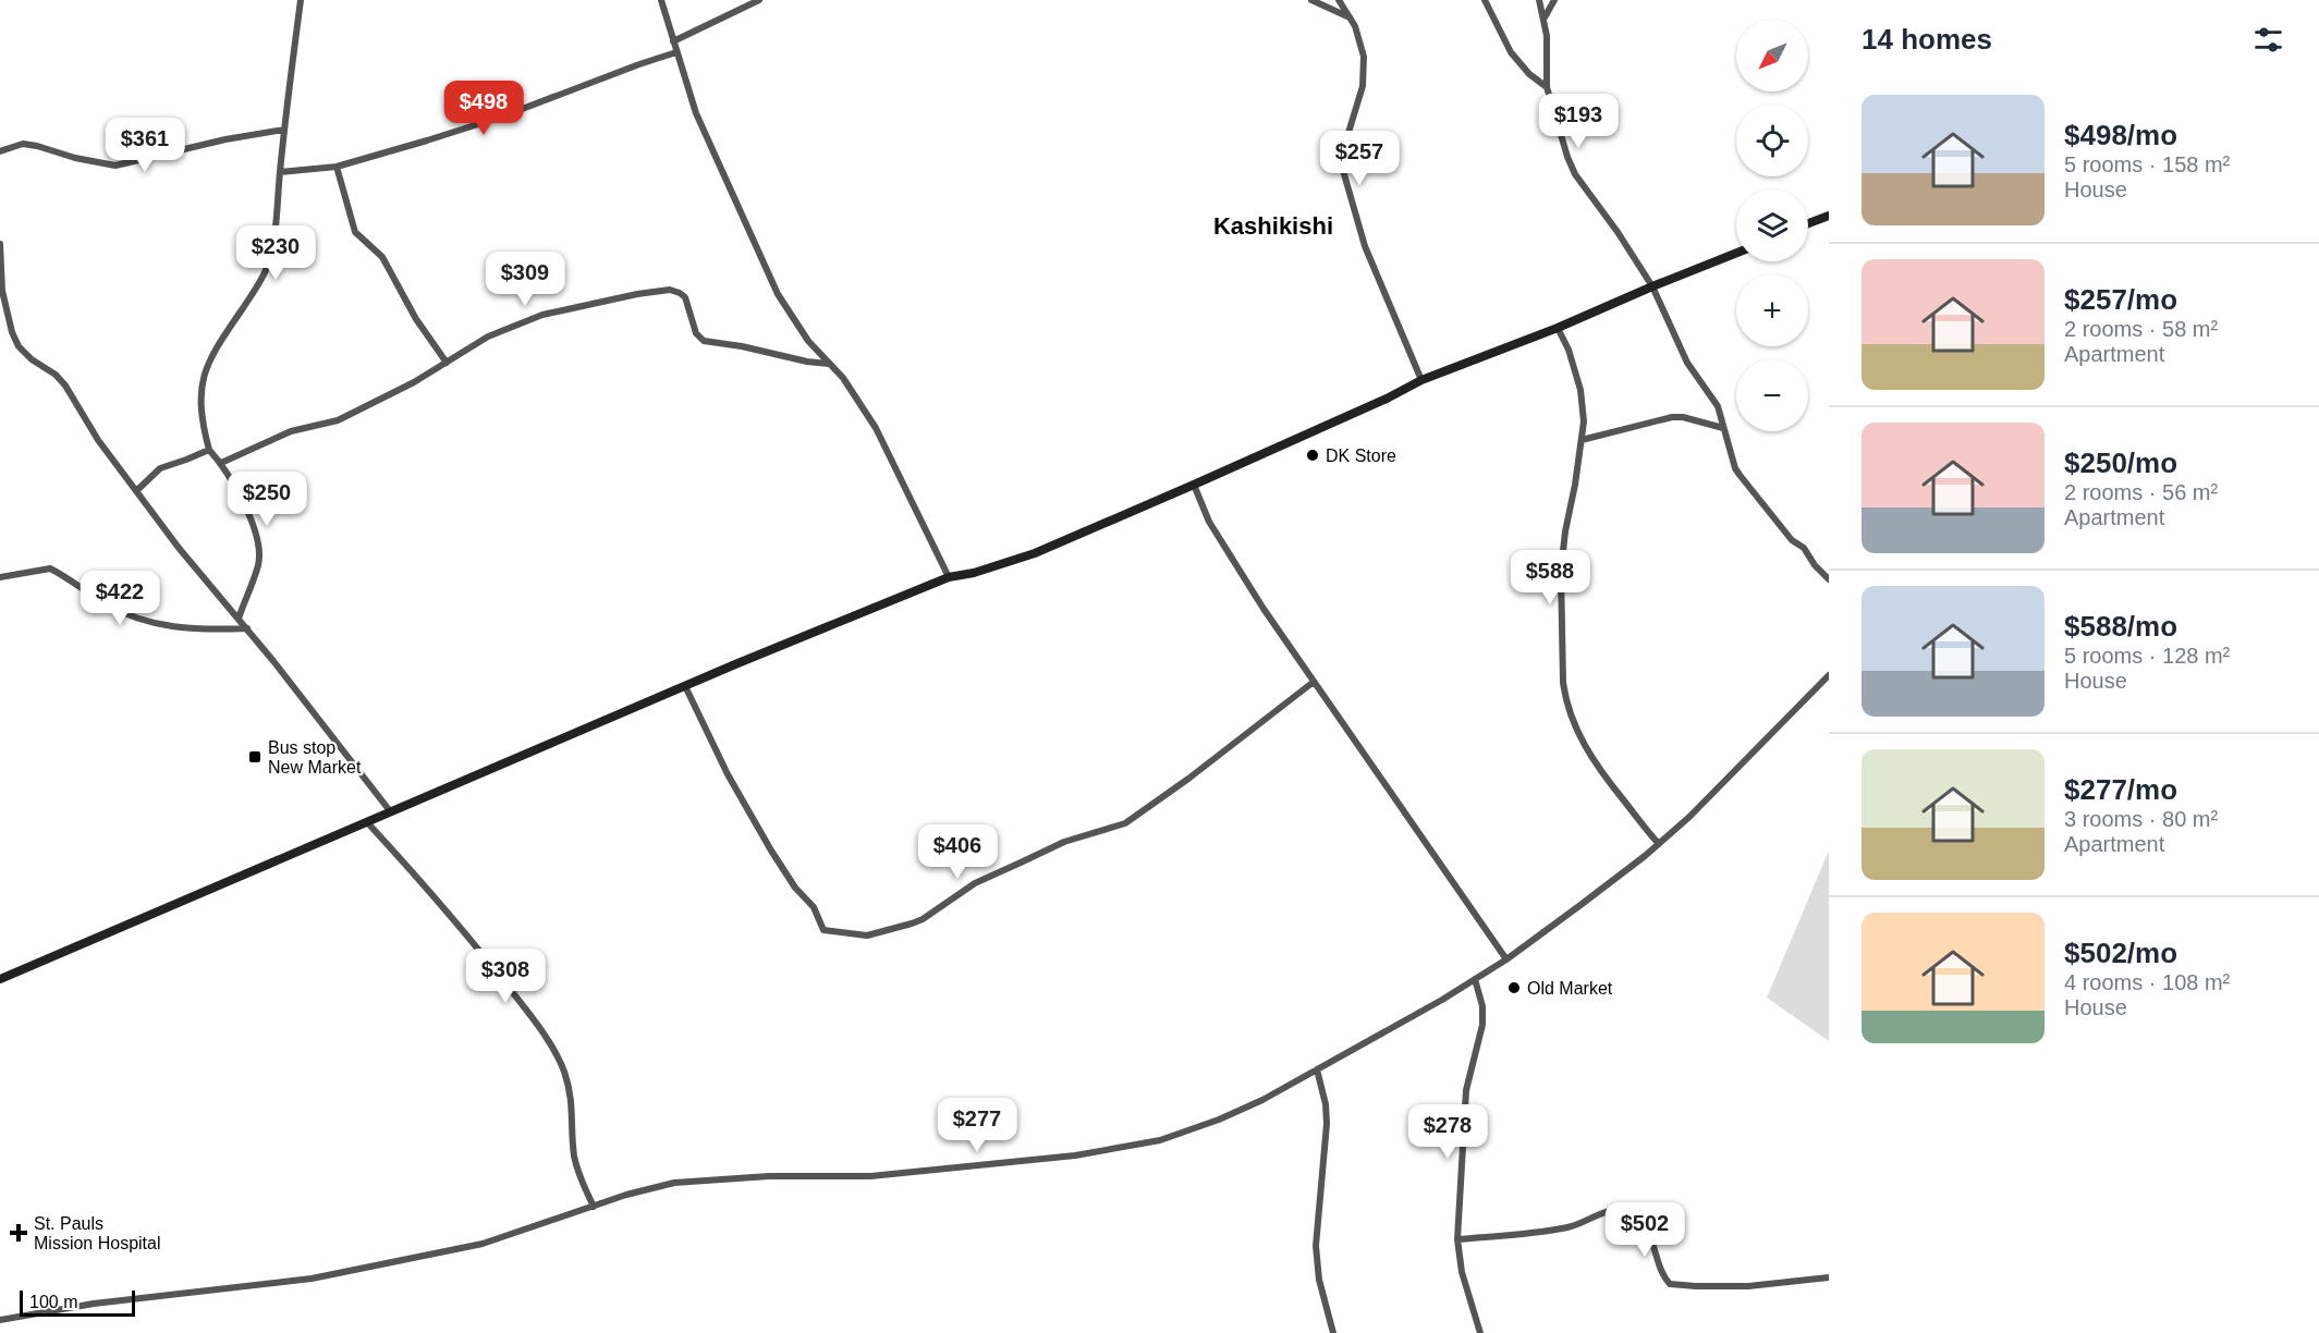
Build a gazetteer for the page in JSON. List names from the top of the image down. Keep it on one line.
{"districts":["Kashikishi"],"places":{"other":["DK Store","Old Market"],"transit":["Bus stop New Market"],"health":["St. Pauls Mission Hospital"]},"scale_bar":"100 m","north":"bottom left","page":{"heading":"14 homes","map_buttons":["+","−"],"list":[{"name":"$498/mo","note":"5 rooms · 158 m² · House"},{"name":"$257/mo","note":"2 rooms · 58 m² · Apartment"},{"name":"$250/mo","note":"2 rooms · 56 m² · Apartment"},{"name":"$588/mo","note":"5 rooms · 128 m² · House"},{"name":"$277/mo","note":"3 rooms · 80 m² · Apartment"},{"name":"$502/mo","note":"4 rooms · 108 m² · House"}],"price":["$498","$193","$361","$257","$230","$309","$250","$588","$422","$406","$308","$277","$278","$502"],"scale":"100 m"}}
